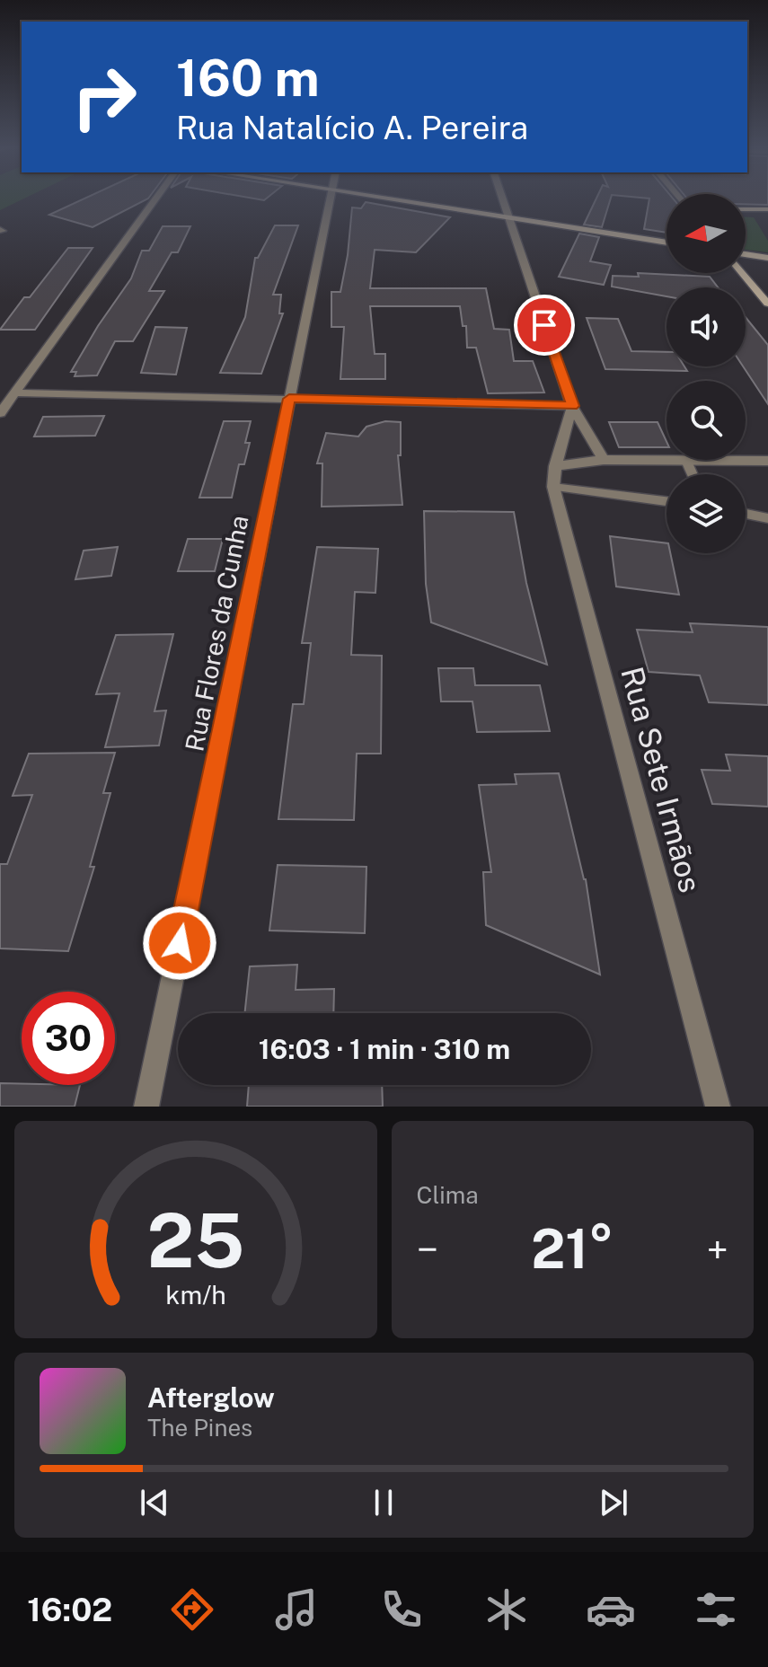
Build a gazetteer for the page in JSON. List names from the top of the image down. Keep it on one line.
{"streets":{"street":["Rua Flores da Cunha","Rua Sete Irmãos"]},"north":"left","page":{"turn":["160 m","Rua Natalício A. Pereira"],"limit":"30","trip":"16:03 · 1 min · 310 m","tile":"Clima","heat":["−","21°","+"],"song":["Afterglow","The Pines"],"tabs":"16:02","gauge":["25","km/h"]}}
